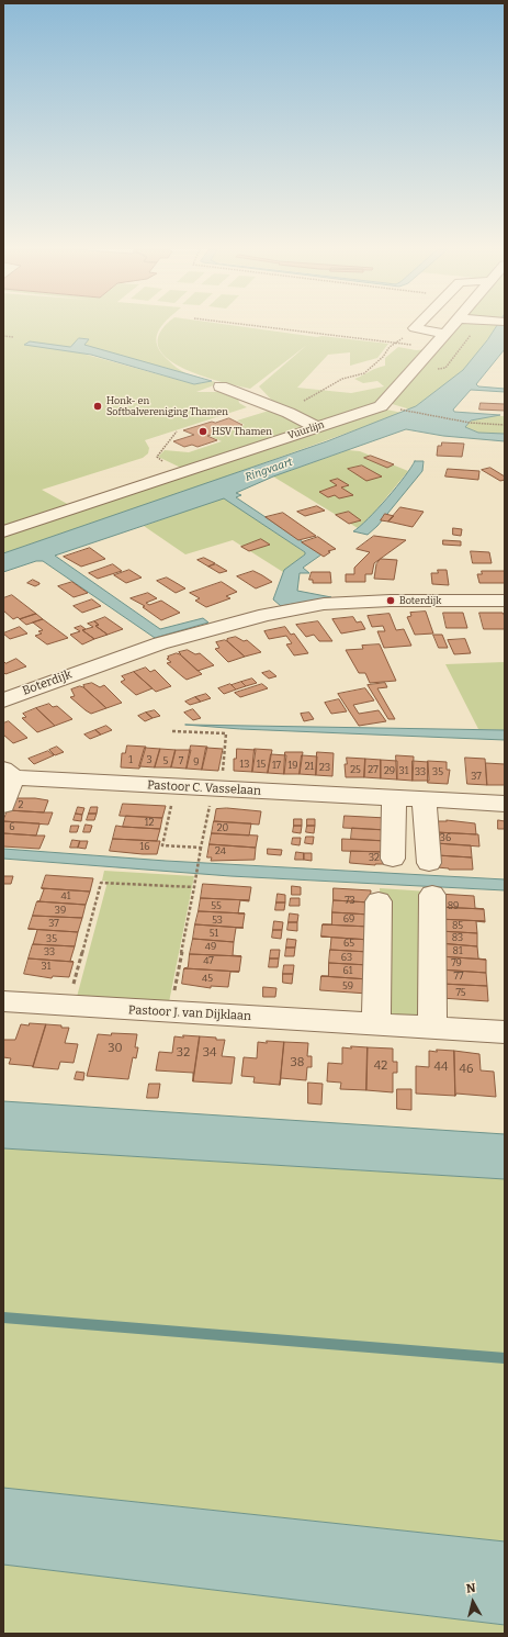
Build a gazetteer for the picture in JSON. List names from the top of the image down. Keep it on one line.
{"streets":{"street":["Vuurlijn","Boterdijk","Pastoor C. Vasselaan","Pastoor J. van Dijklaan"]},"water":["Ringvaart"],"places":["Honk- en Softbalvereniging Thamen","HSV Thamen","Boterdijk"],"house_numbers":["1","3","5","7","9","13","15","17","19","21","23","25","27","29","31","33","35","37","2","12","6","20","36","16","24","32","41","73","55","89","39","69","53","37","85","51","83","35","65","49","81","33","63","47","79","31","61","77","45","59","75","30","32","34","38","42","44","46"],"north":"top"}
